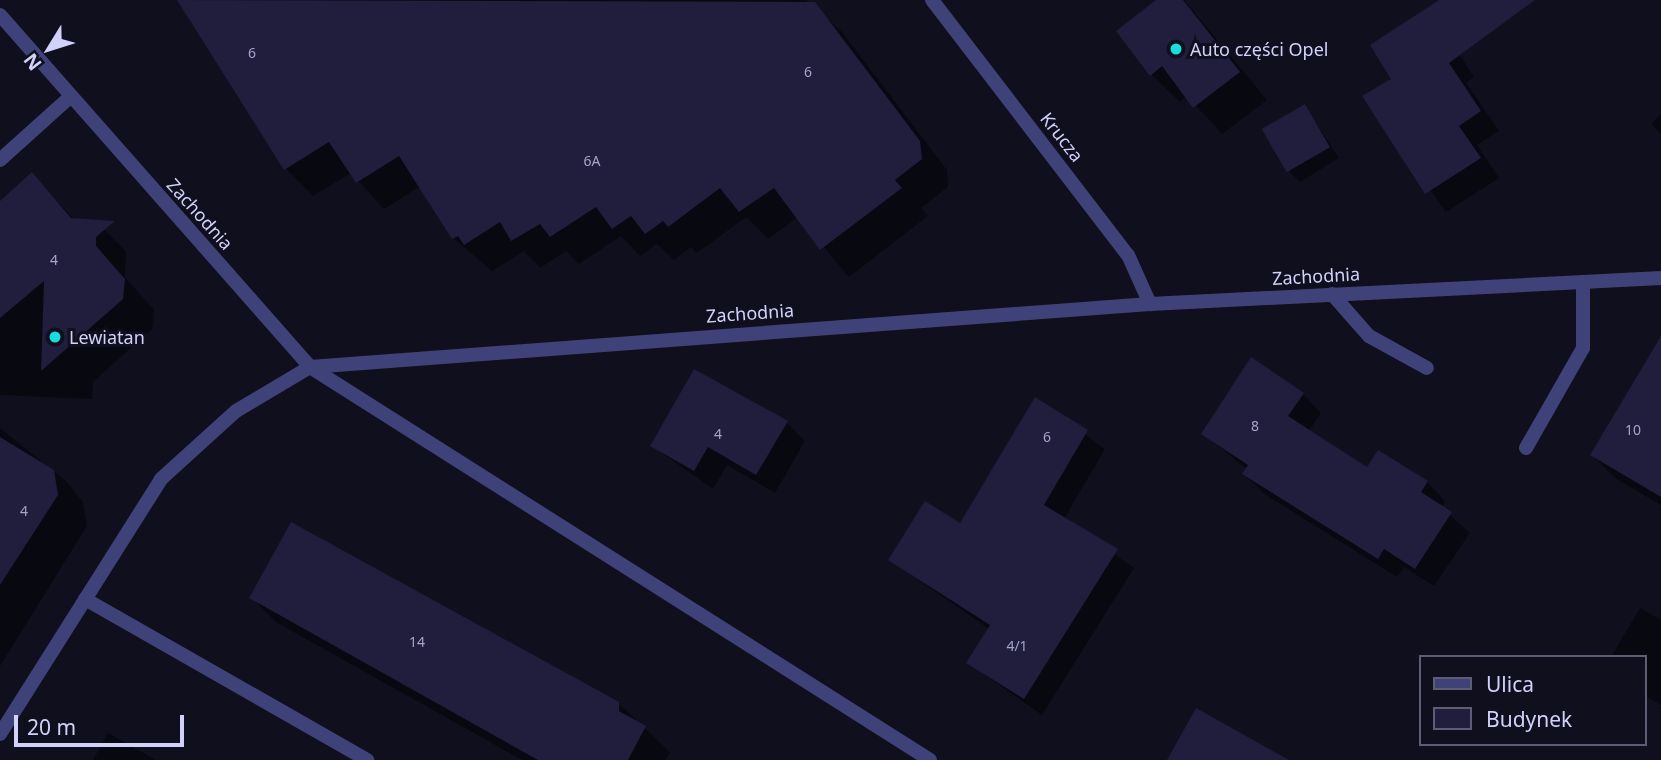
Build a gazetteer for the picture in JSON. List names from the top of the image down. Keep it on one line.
{"streets":{"street":["Krucza","Zachodnia"]},"crossings":[["Krucza","Zachodnia"]],"places":["Auto części Opel","Lewiatan"],"house_numbers":["6","6","6A","4","8","10","4","6","4","14","4/1"],"legend":["Ulica","Budynek"],"scale_bar":"20 m","north":"bottom left"}
